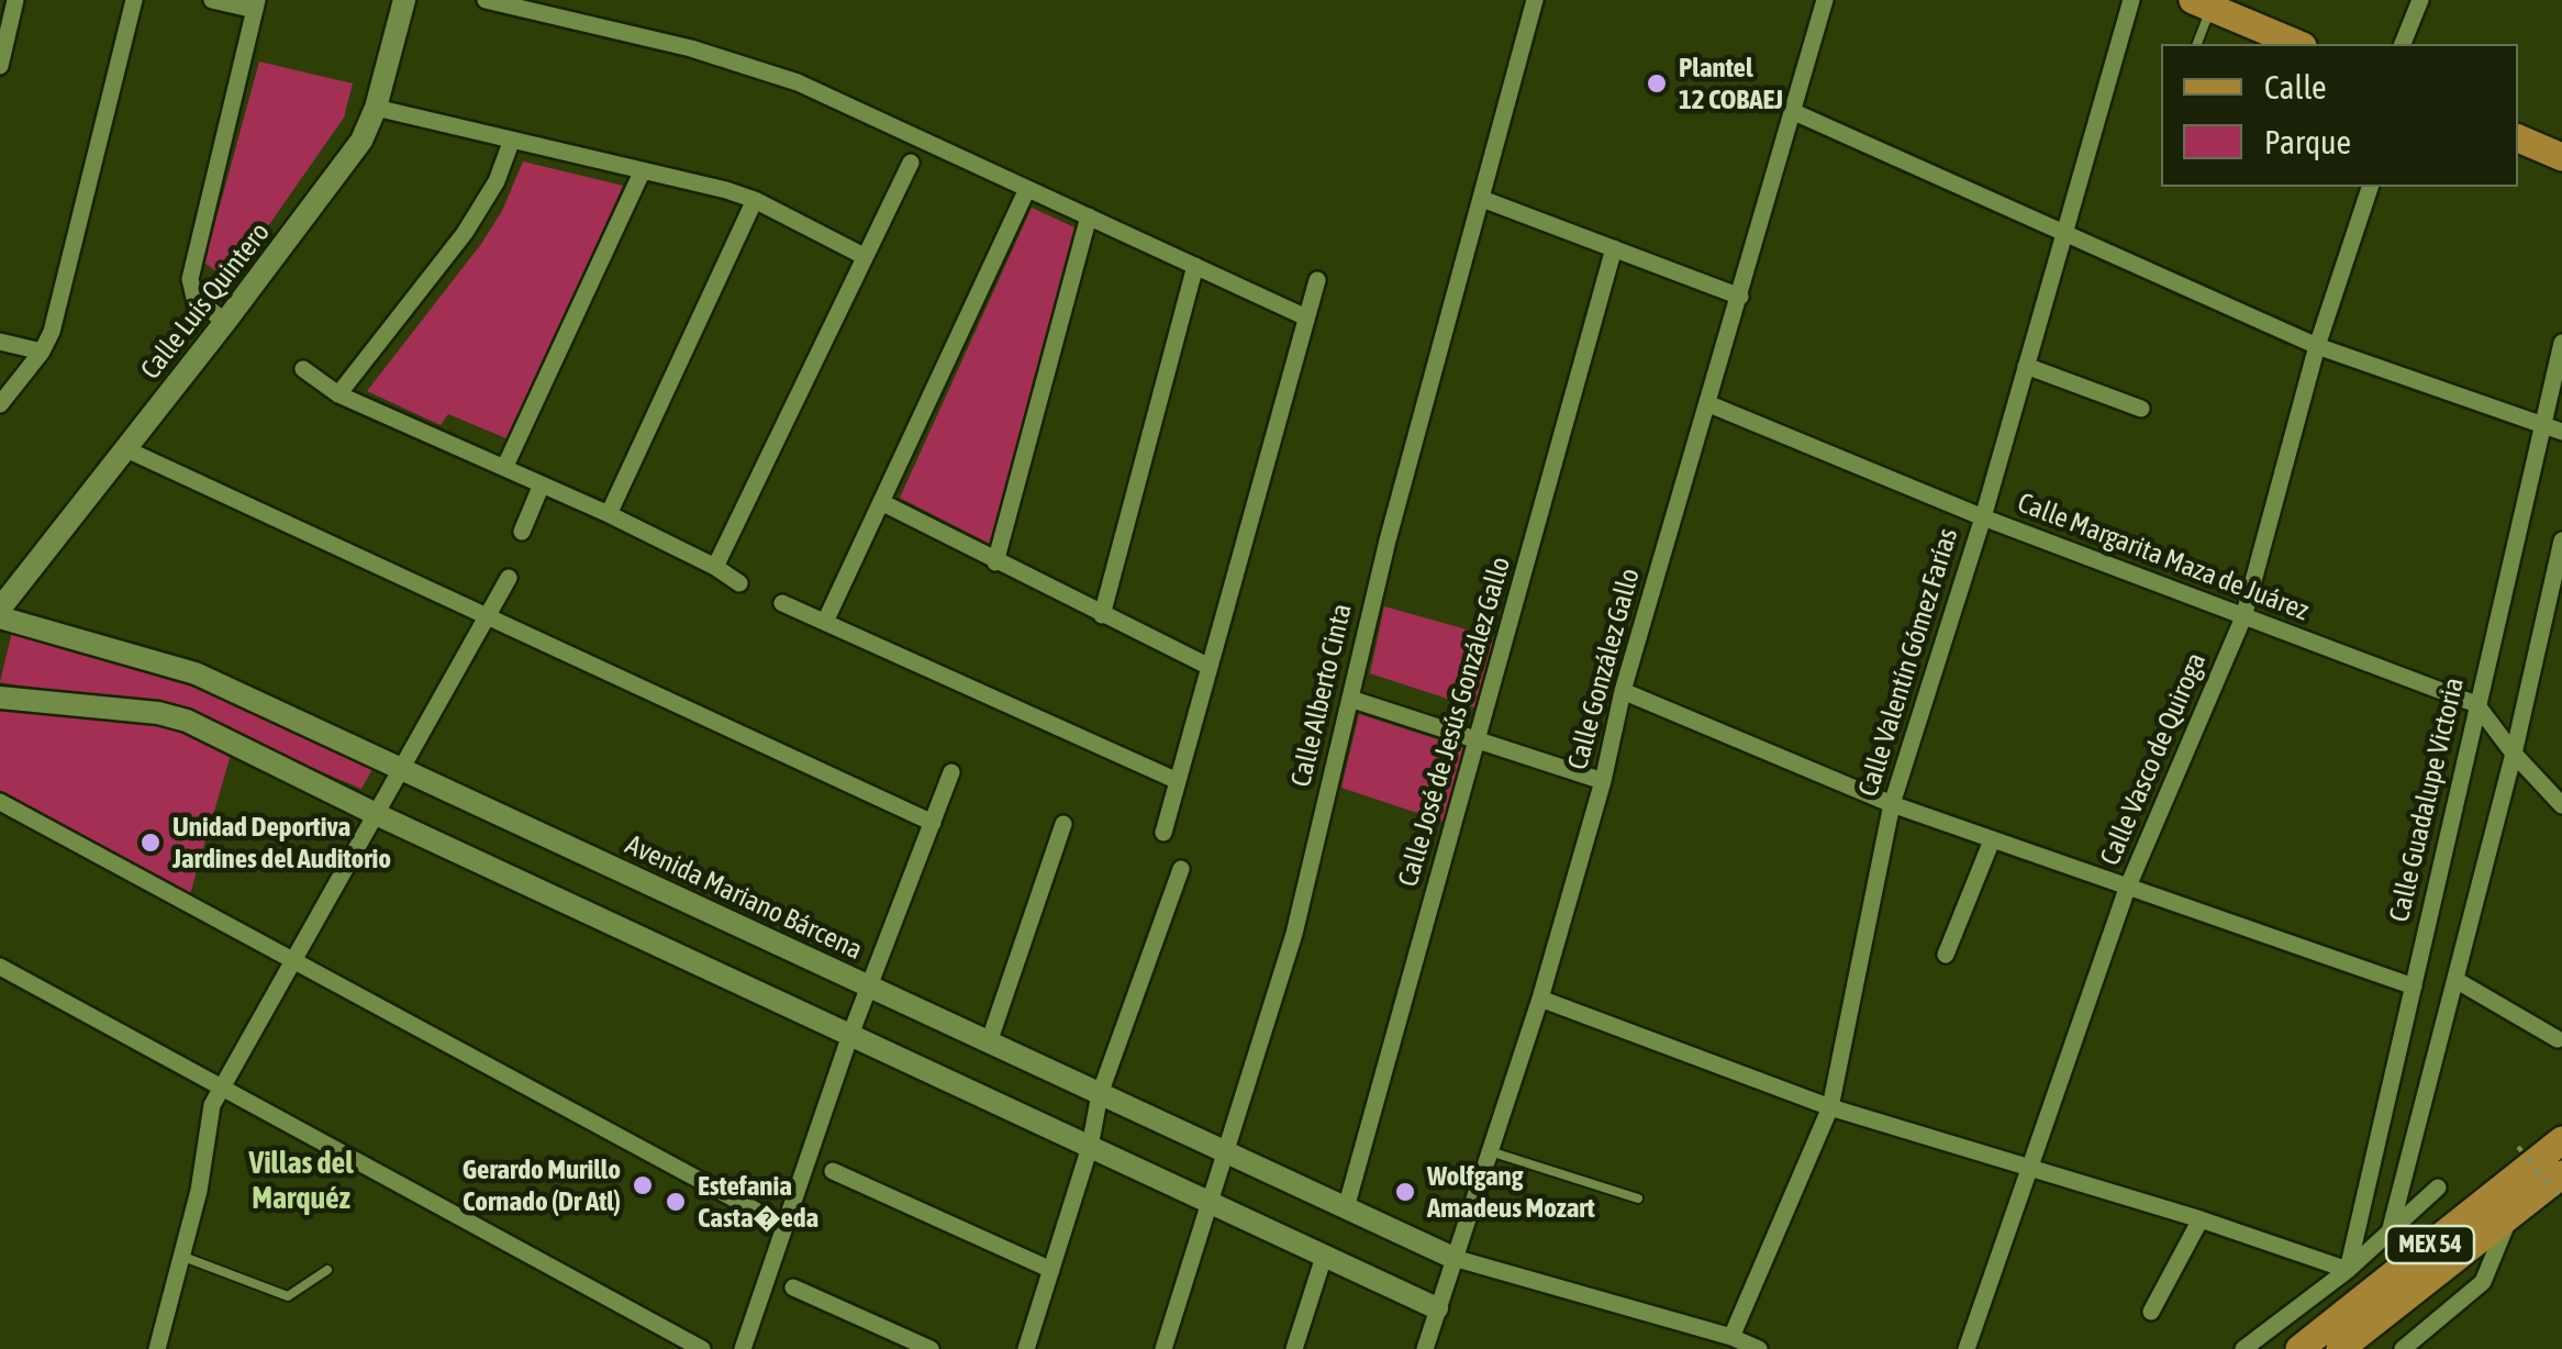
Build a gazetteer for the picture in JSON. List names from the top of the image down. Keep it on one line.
{"streets":{"main road":["MEX 54"],"street":["Calle Luis Quintero","Calle Margarita Maza de Juárez","Calle Valentín Gómez Farías","Calle González Gallo","Calle Alberto Cinta","Calle José de Jesús González Gallo","Calle Vasco de Quiroga","Calle Guadalupe Victoria","Avenida Mariano Bárcena"]},"crossings":[["Calle Luis Quintero","Avenida Mariano Bárcena"],["Calle Margarita Maza de Juárez","Calle Valentín Gómez Farías"],["Calle Margarita Maza de Juárez","Calle González Gallo"],["Calle Margarita Maza de Juárez","Calle Vasco de Quiroga"],["Calle Margarita Maza de Juárez","Calle Guadalupe Victoria"],["Calle González Gallo","Avenida Mariano Bárcena"],["Calle Alberto Cinta","Avenida Mariano Bárcena"],["Calle José de Jesús González Gallo","Avenida Mariano Bárcena"]],"districts":["Villas del Marquéz"],"places":["Plantel 12 COBAEJ","Unidad Deportiva Jardines del Auditorio","Gerardo Murillo Cornado (Dr Atl)","Wolfgang Amadeus Mozart","Estefania Casta�eda"],"legend":["Calle","Parque"]}
